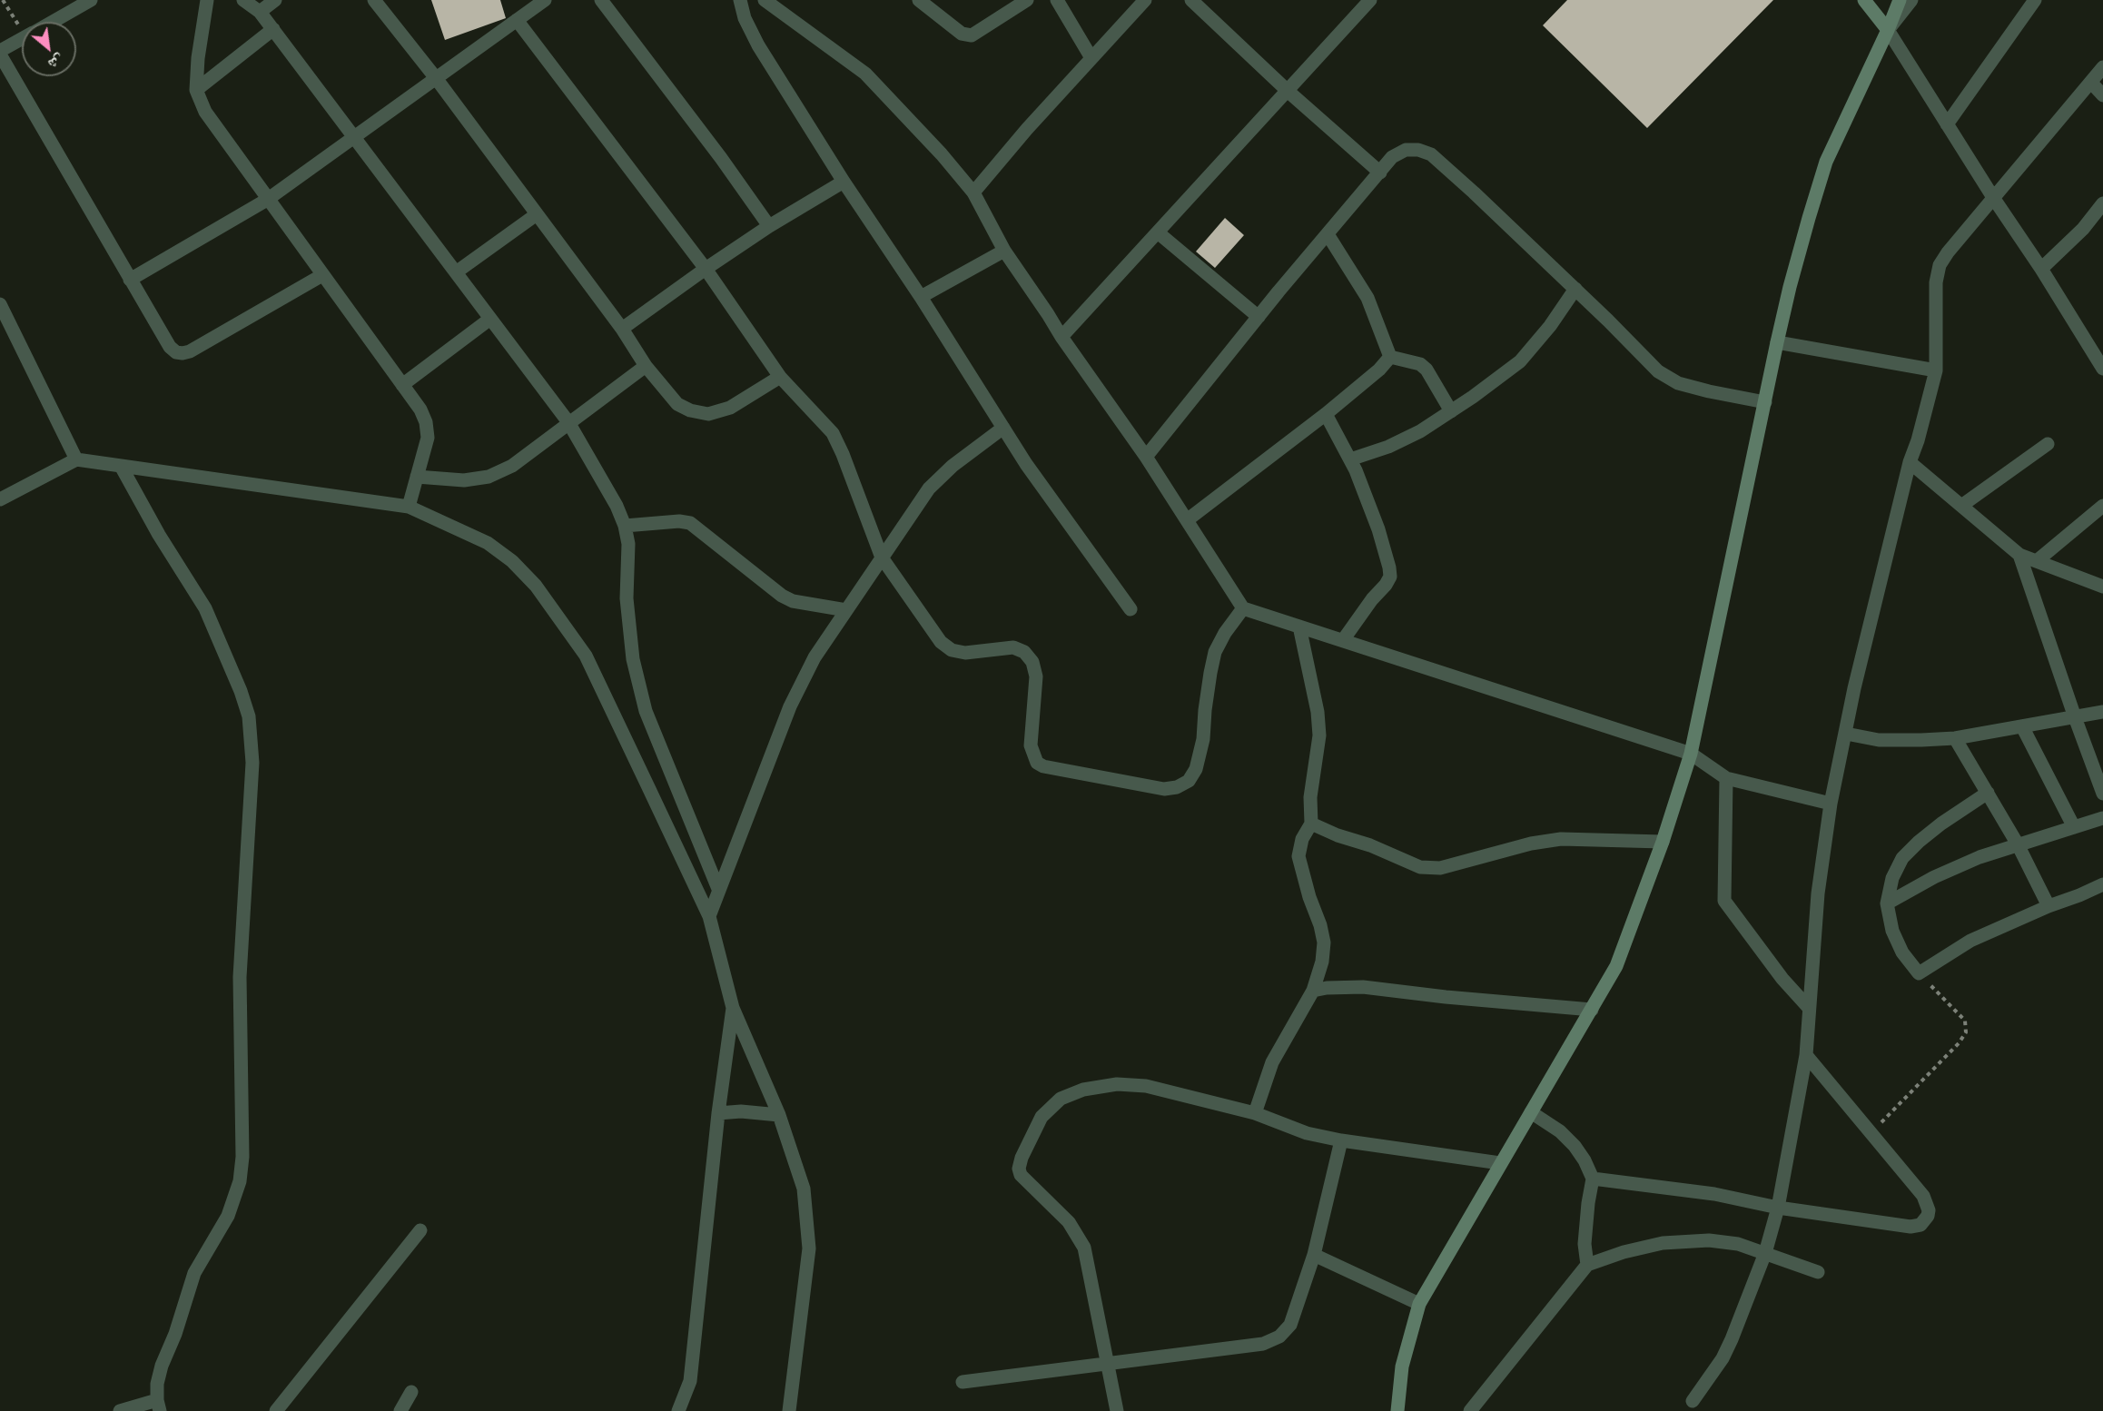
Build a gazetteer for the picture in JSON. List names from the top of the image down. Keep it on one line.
{"north":"bottom right"}
